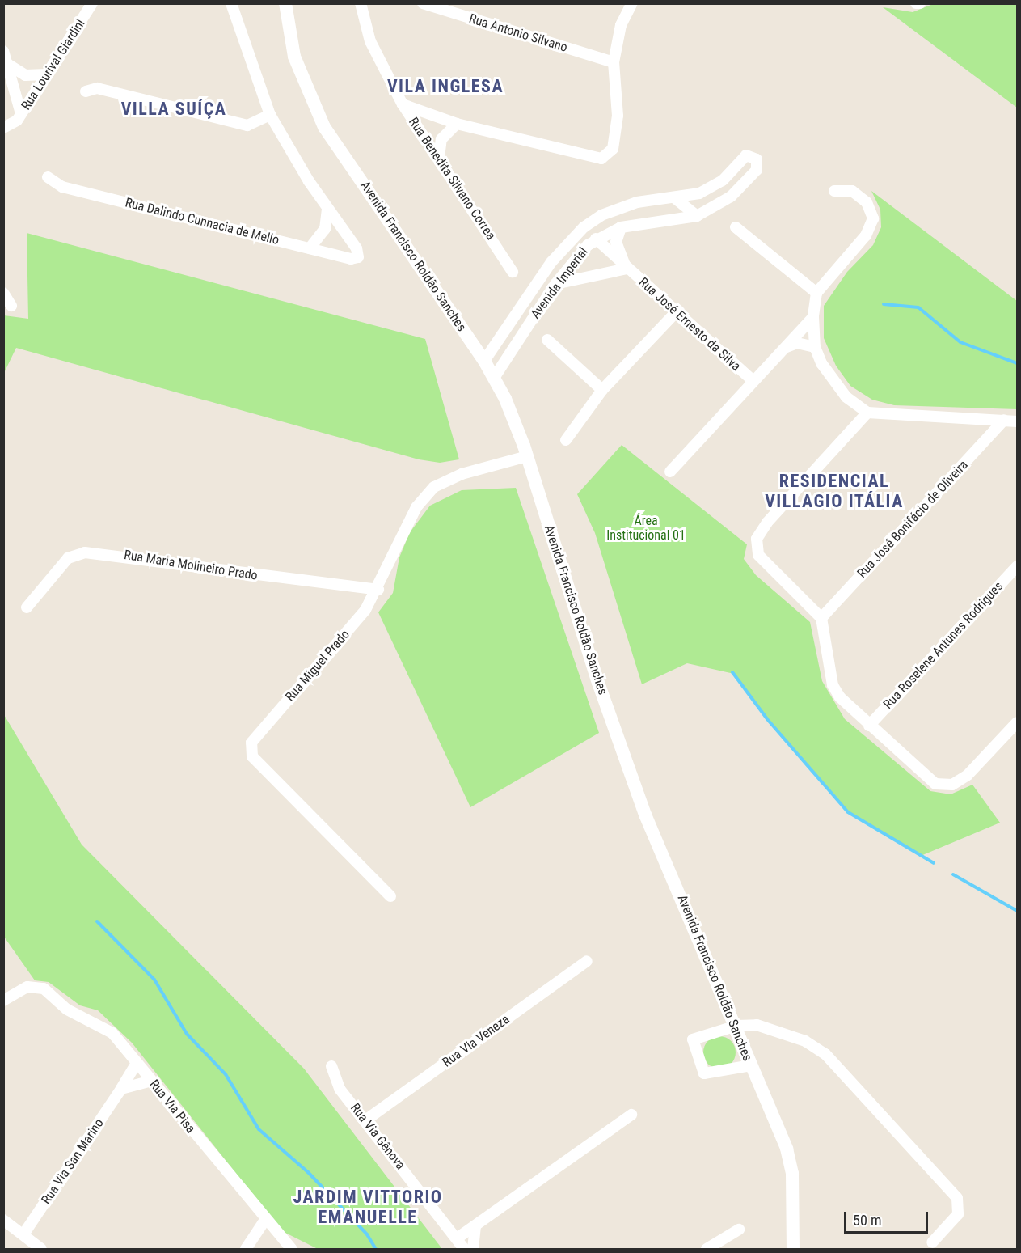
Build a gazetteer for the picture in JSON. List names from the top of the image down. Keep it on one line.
{"streets":{"street":["Rua Antonio Silvano","Rua Lourival Giardini","Rua Benedita Silvano Correa","Rua Dalindo Cunnacia de Mello","Avenida Francisco Roldão Sanches","Avenida Imperial","Rua José Ernesto da Silva","Rua José Bonifácio de Oliveira","Rua Maria Molineiro Prado","Rua Roselene Antunes Rodrigues","Rua Miguel Prado","Rua Via Veneza","Rua Via Pisa","Rua Via Gênova","Rua Via San Marino"]},"crossings":[["Avenida Francisco Roldão Sanches","Avenida Imperial"],["Avenida Francisco Roldão Sanches","Rua Miguel Prado"],["Avenida Imperial","Rua José Ernesto da Silva"],["Rua Maria Molineiro Prado","Rua Miguel Prado"],["Rua Via Veneza","Rua Via Gênova"],["Rua Via Pisa","Rua Via San Marino"]],"districts":["VILA INGLESA","VILLA SUÍÇA","RESIDENCIAL VILLAGIO ITÁLIA","JARDIM VITTORIO EMANUELLE"],"parks":["Área Institucional 01"],"scale_bar":"50 m"}
